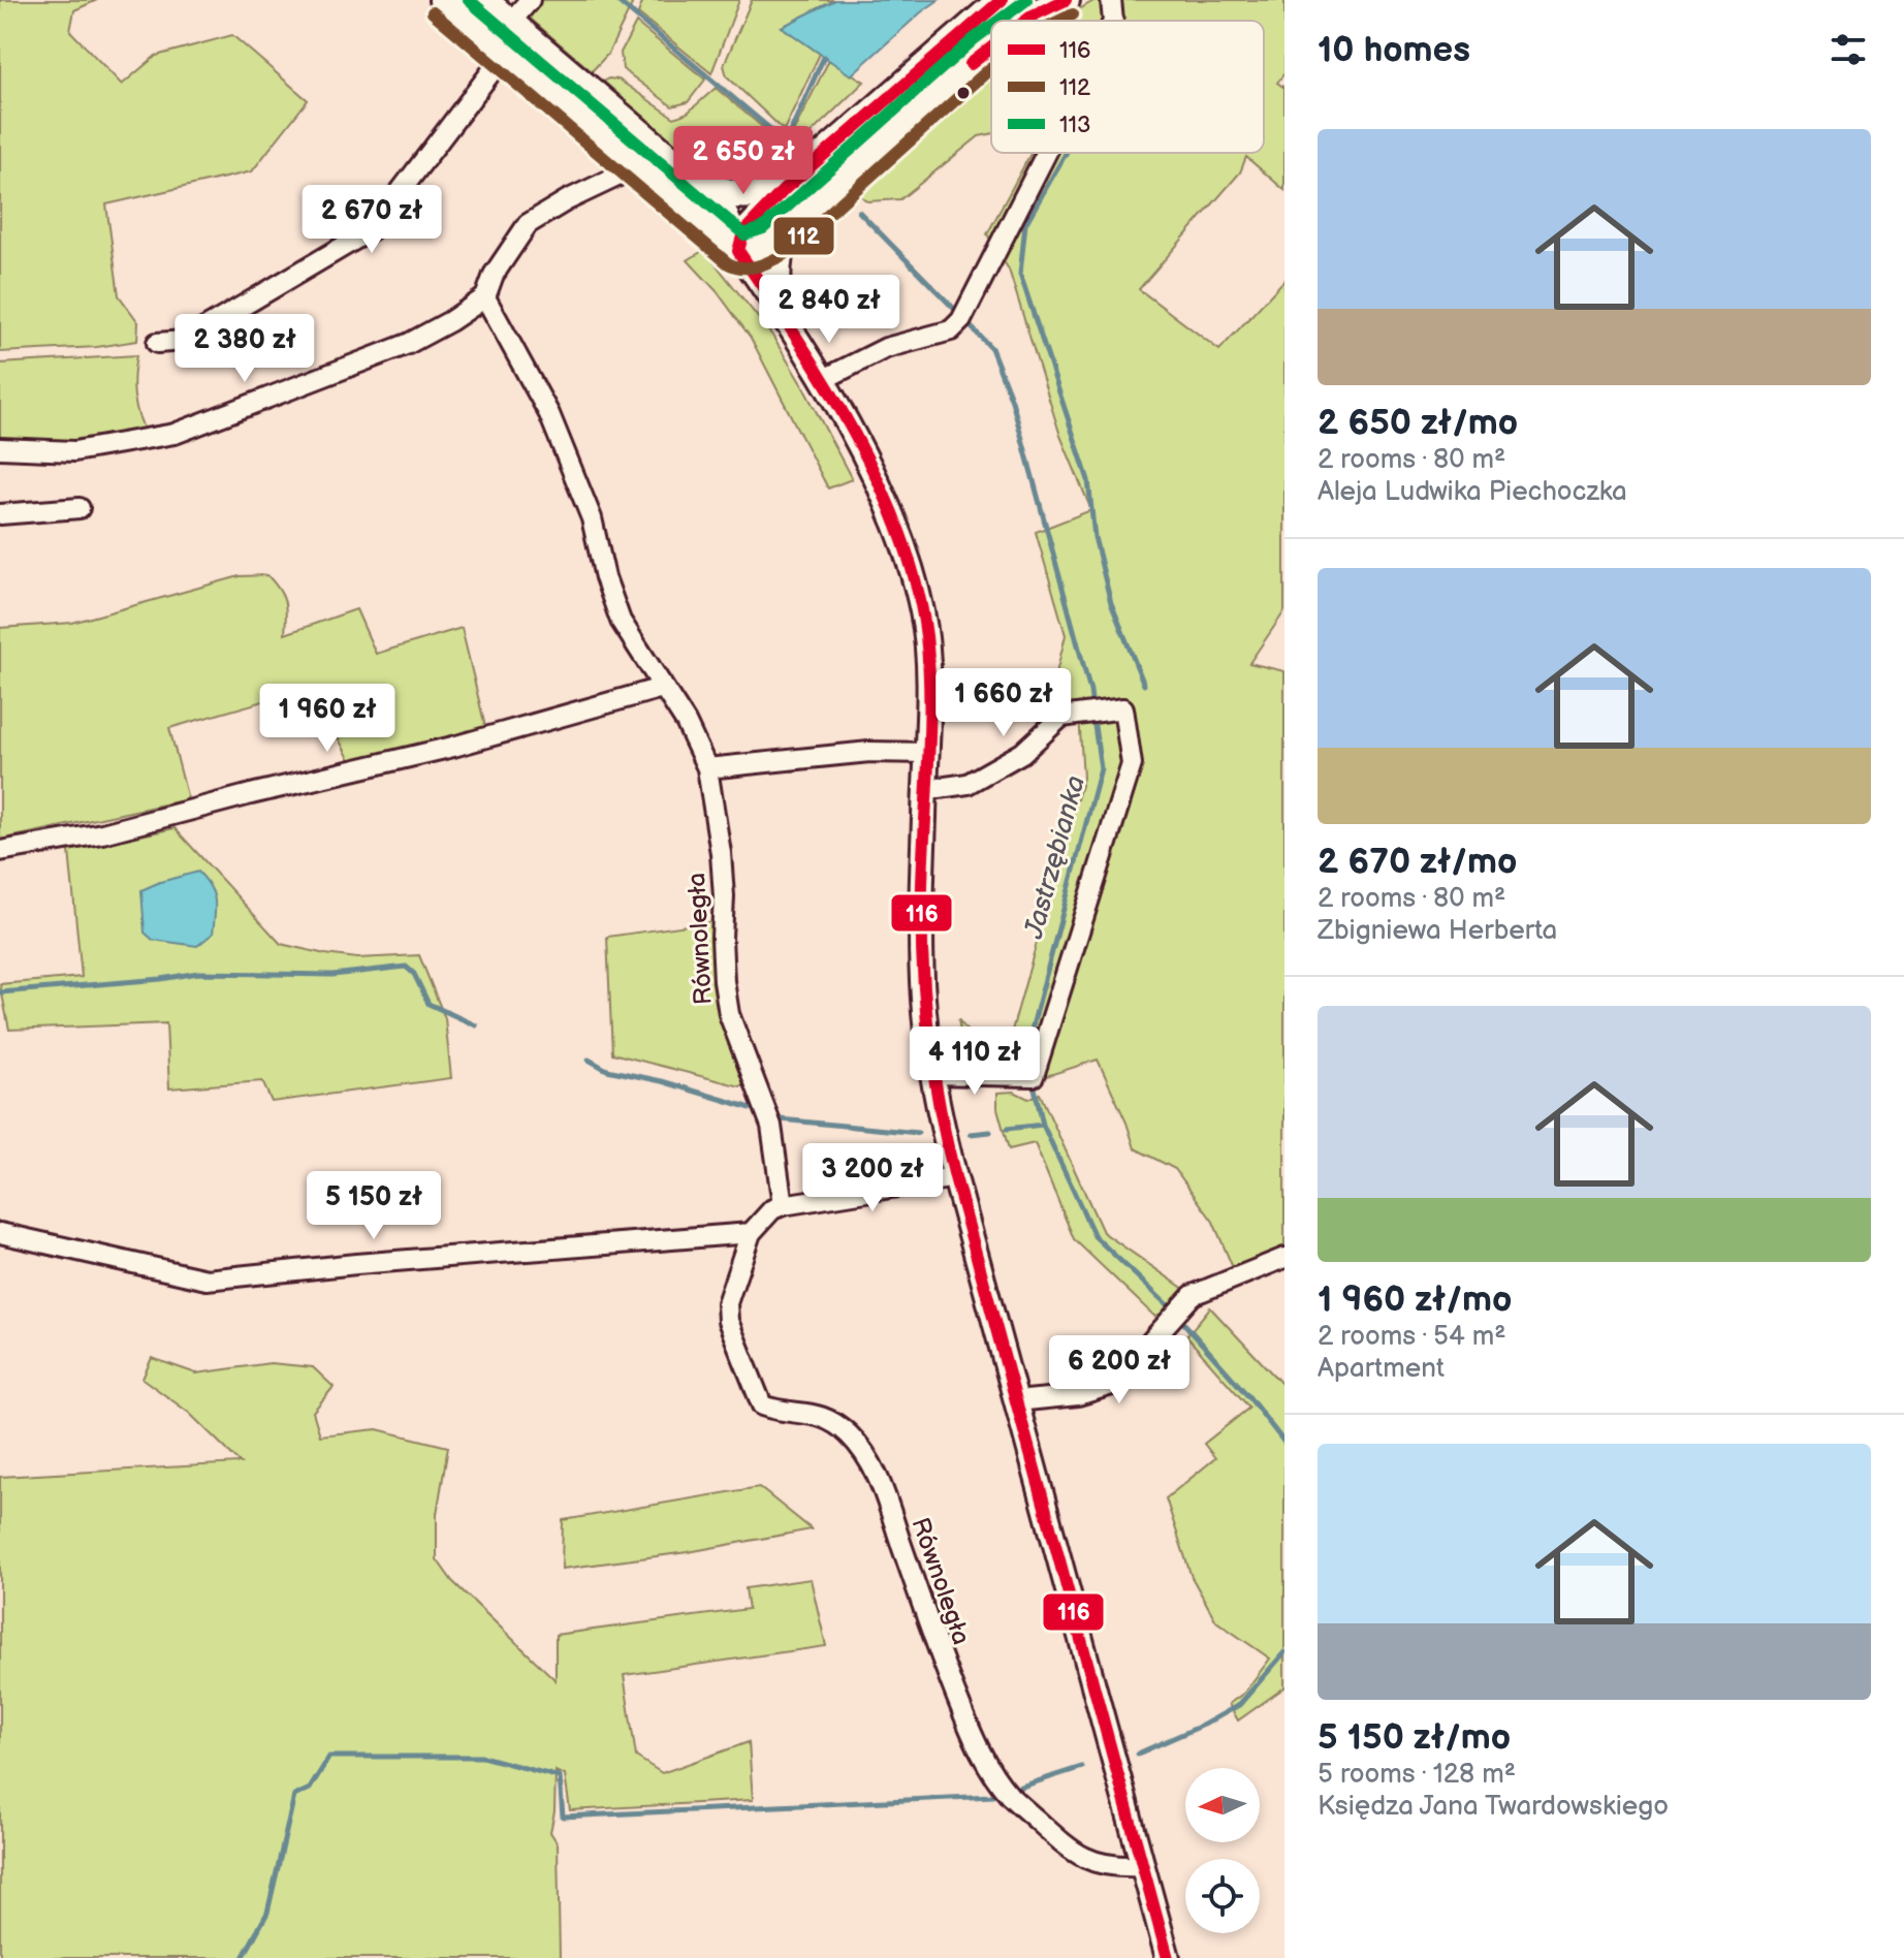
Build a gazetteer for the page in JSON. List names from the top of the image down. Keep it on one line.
{"streets":{"street":["Równoległa"]},"water":["Jastrzębianka"],"lines":["transit line 116","transit line 113","transit line 112"],"legend":["116","112","113"],"north":"left","page":{"heading":"10 homes","list":[{"name":"2 650 zł/mo","note":"2 rooms · 80 m² · Aleja Ludwika Piechoczka"},{"name":"2 670 zł/mo","note":"2 rooms · 80 m² · Zbigniewa Herberta"},{"name":"1 960 zł/mo","note":"2 rooms · 54 m² · Apartment"},{"name":"5 150 zł/mo","note":"5 rooms · 128 m² · Księdza Jana Twardowskiego"}],"price":["2 650 zł","2 670 zł","2 840 zł","2 380 zł","1 660 zł","1 960 zł","4 110 zł","3 200 zł","5 150 zł","6 200 zł"]}}
